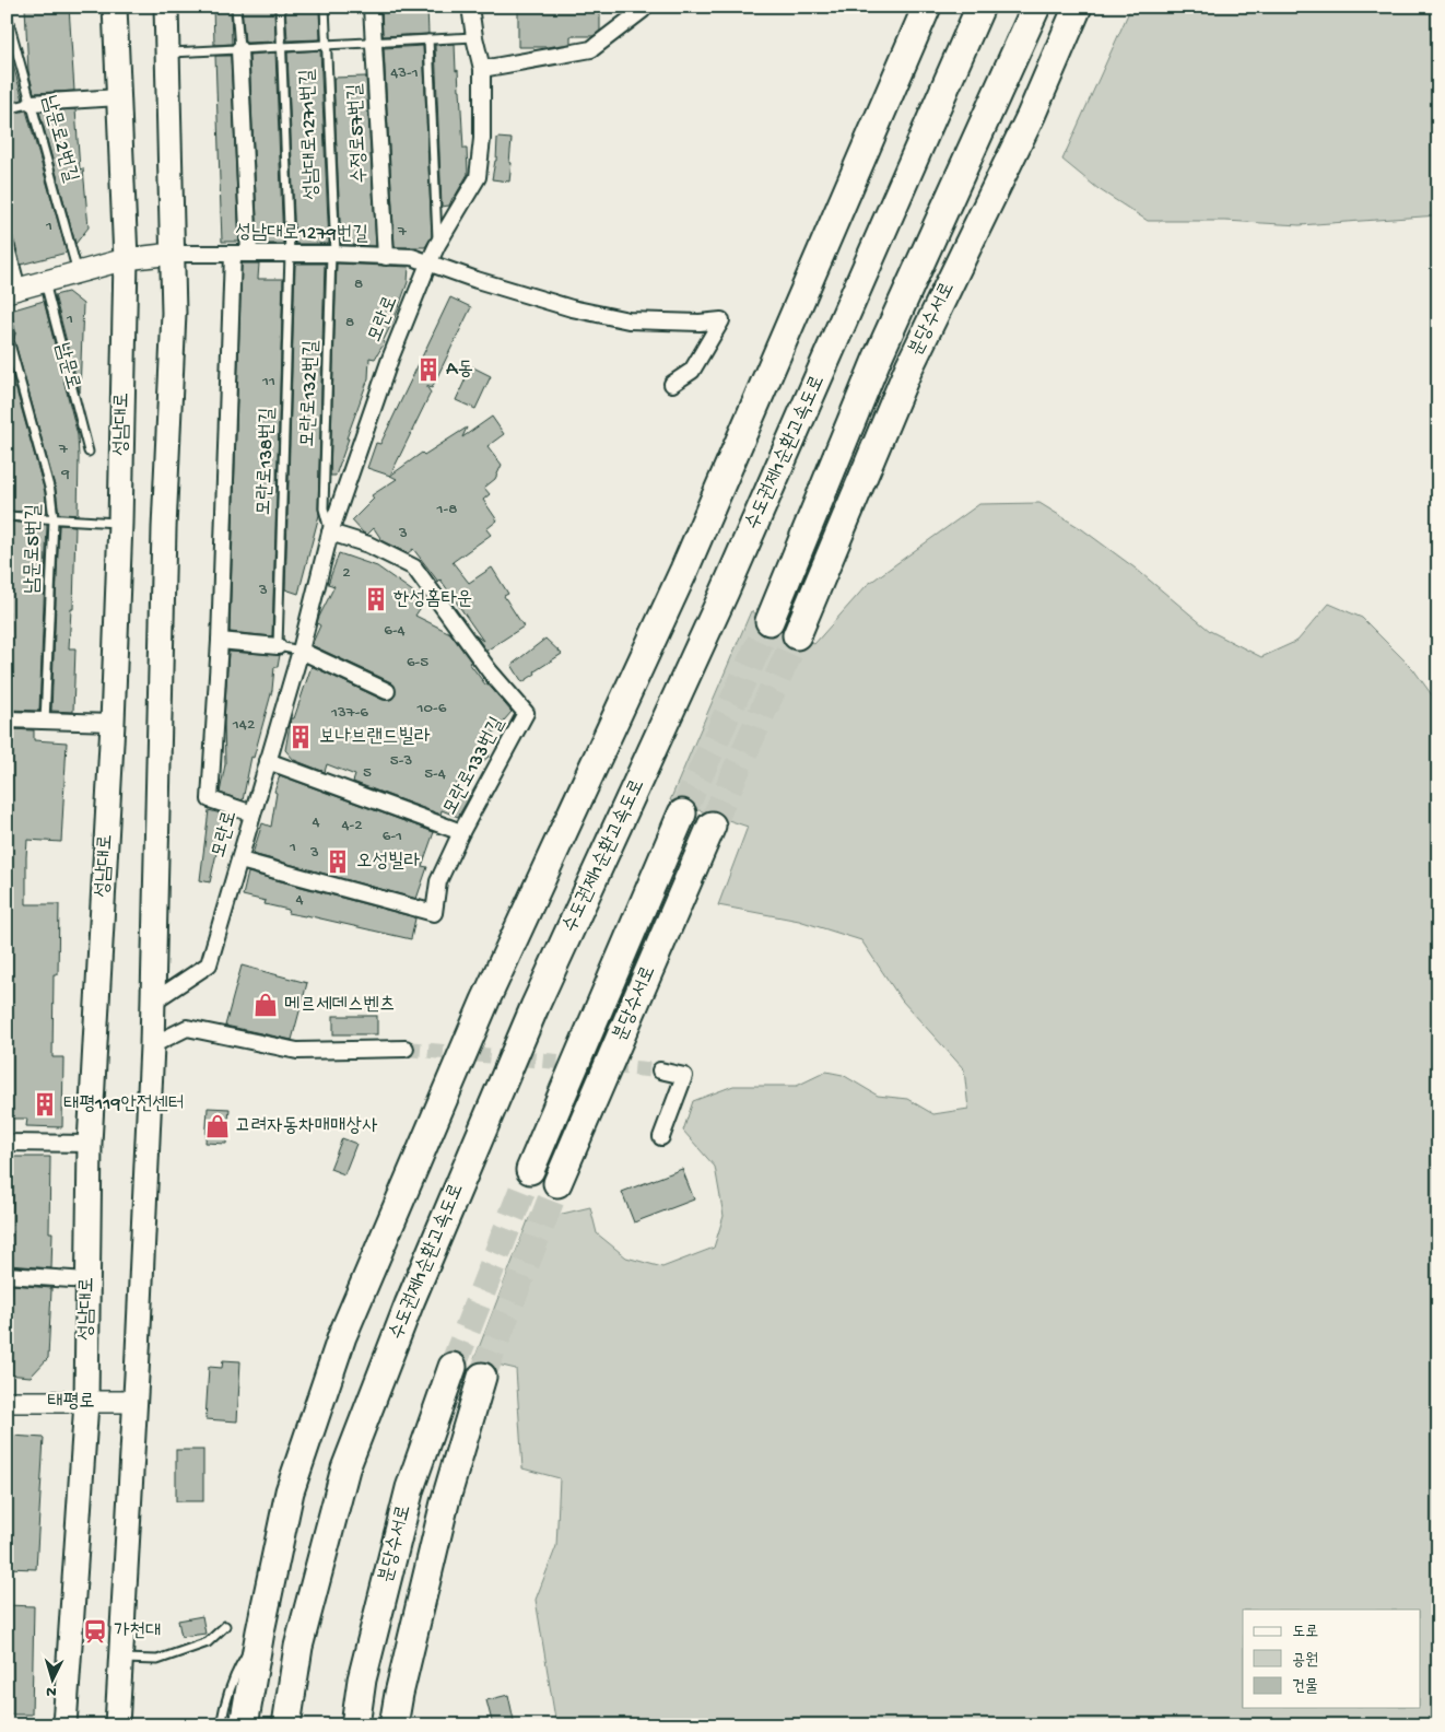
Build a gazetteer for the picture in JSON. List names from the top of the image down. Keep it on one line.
{"streets":{"highway":["분당수서로","수도권제1순환고속도로"],"main road":["성남대로","태평로"],"street":["수정로57번길","성남대로1279번길","모란로","모란로133번길"],"lane":["성남대로1271번길","남문로2번길","남문로","모란로132번길","모란로138번길","남문로5번길"]},"crossings":[["수정로57번길","성남대로1271번길"],["수정로57번길","성남대로1279번길"],["성남대로1271번길","성남대로1279번길"],["성남대로1271번길","모란로"],["성남대로1271번길","모란로132번길"],["성남대로1271번길","모란로138번길"],["성남대로1279번길","모란로"],["성남대로1279번길","모란로132번길"],["성남대로1279번길","모란로138번길"],["모란로","모란로132번길"],["모란로","모란로133번길"],["모란로132번길","모란로133번길"],["성남대로","태평로"]],"places":{"building":["A동","한성홈타운","보나브랜드빌라","오성빌라","태평119안전센터"],"shop":["메르세데스벤츠","고려자동차매매상사"],"station":["가천대"]},"house_numbers":["43-1","1","7","8","1","8","11","7","9","1-8","3","2","3","6-4","6-5","10-6","137-6","142","5-3","5","5-4","4","4-2","6-1","1","3","4"],"legend":["도로","공원","건물"],"north":"bottom"}
